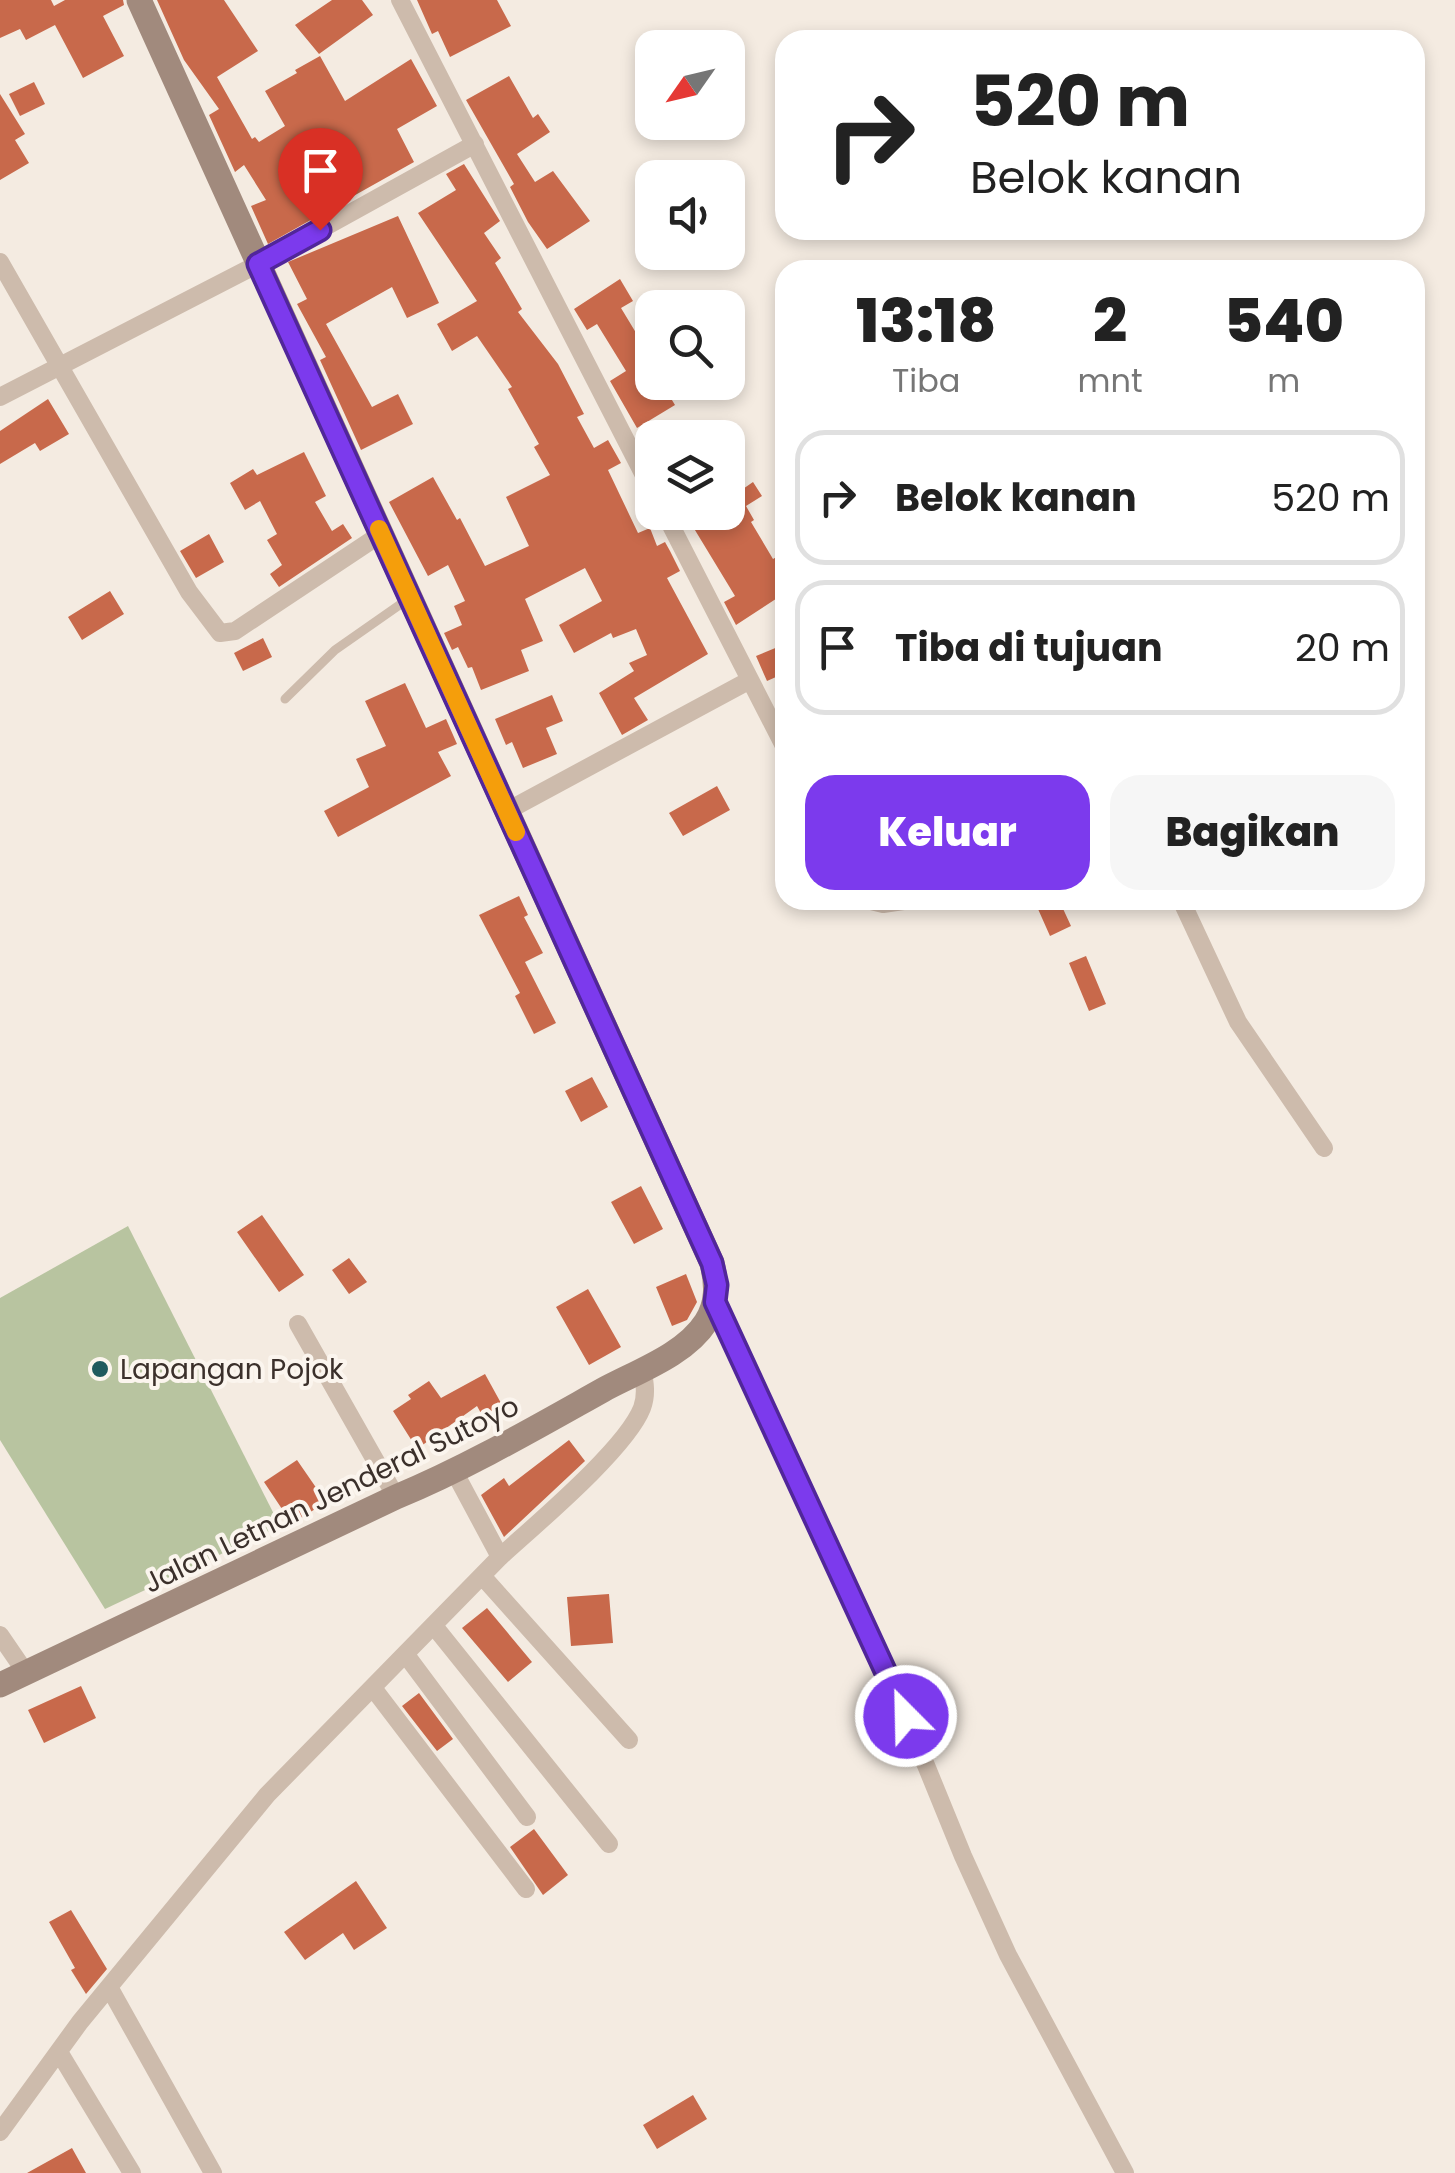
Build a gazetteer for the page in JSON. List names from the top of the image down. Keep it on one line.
{"streets":{"street":["Jalan Letnan Jenderal Sutoyo"]},"places":["Lapangan Pojok"],"north":"bottom left","page":{"turn":["520 m","Belok kanan"],"eta":["13:18","Tiba","2","mnt","540","m"],"list":[{"name":"Belok kanan","value":"520 m"},{"name":"Tiba di tujuan","value":"20 m"}],"buttons":["Keluar","Bagikan"]}}
